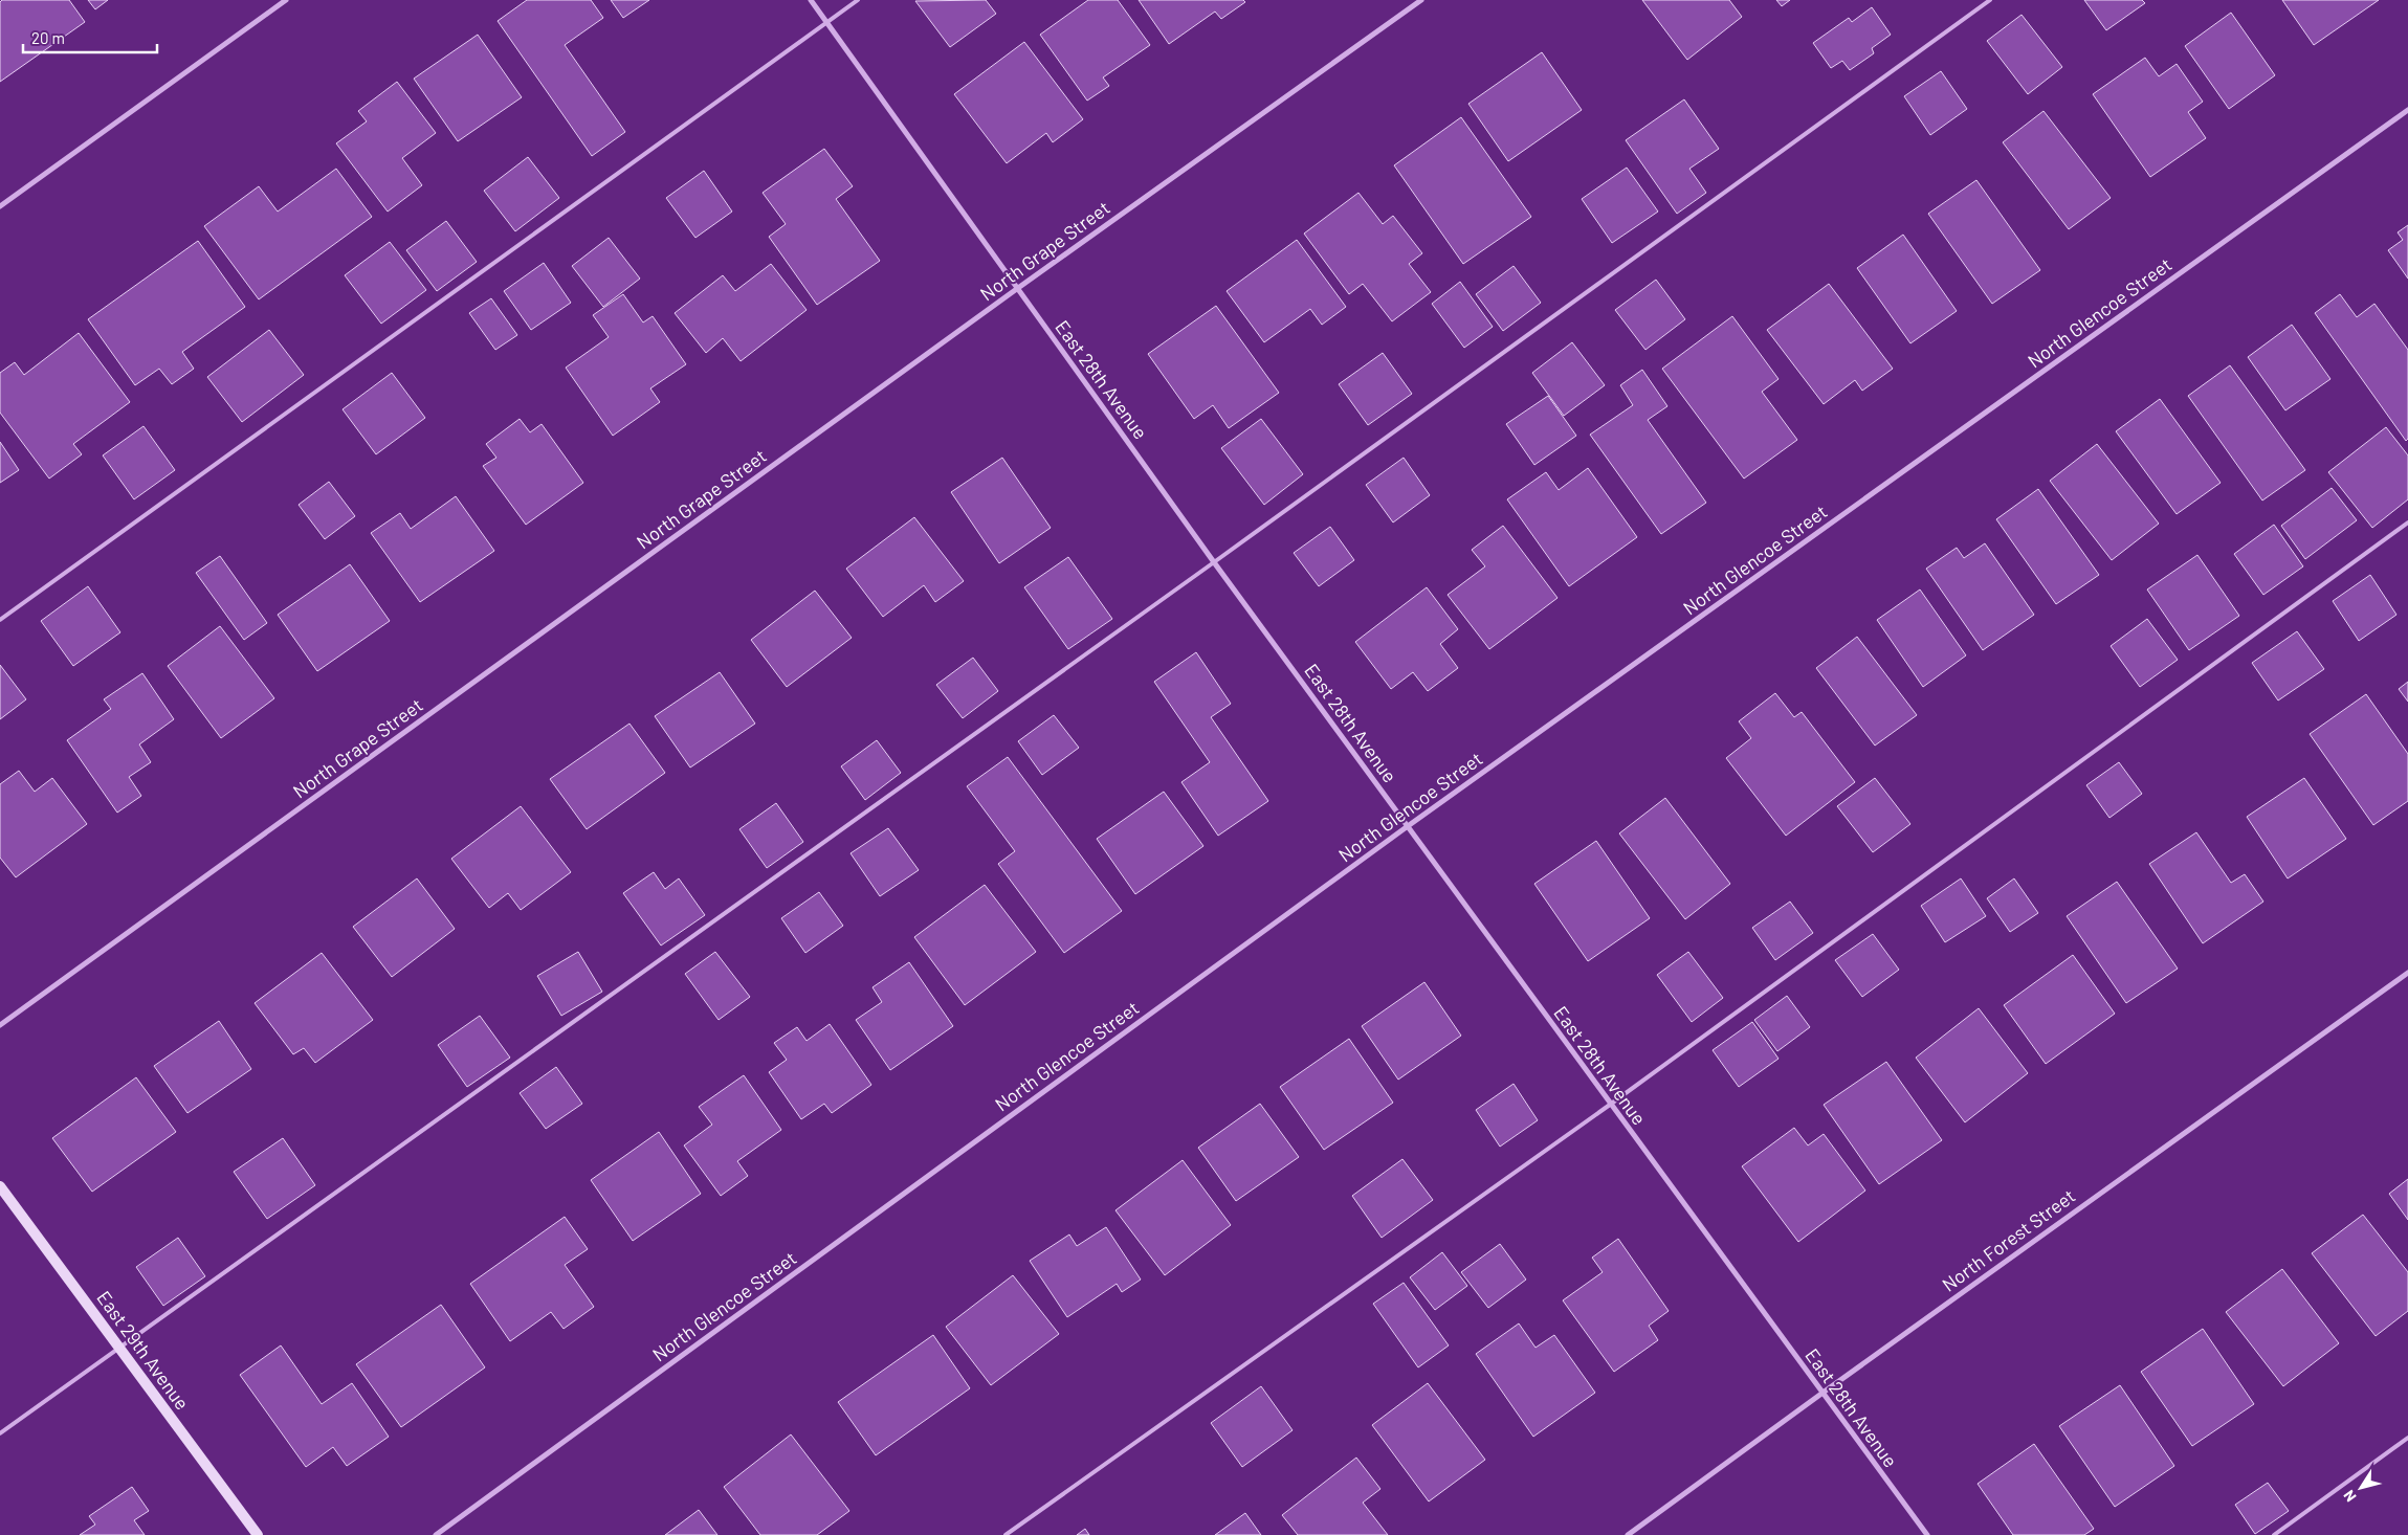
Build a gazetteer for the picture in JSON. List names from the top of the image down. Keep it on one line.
{"streets":{"street":["North Grape Street","North Glencoe Street","East 28th Avenue","North Forest Street","East 29th Avenue"]},"crossings":[["North Grape Street","East 28th Avenue"],["North Glencoe Street","East 28th Avenue"],["East 28th Avenue","North Forest Street"]],"scale_bar":"20 m","north":"bottom left"}
